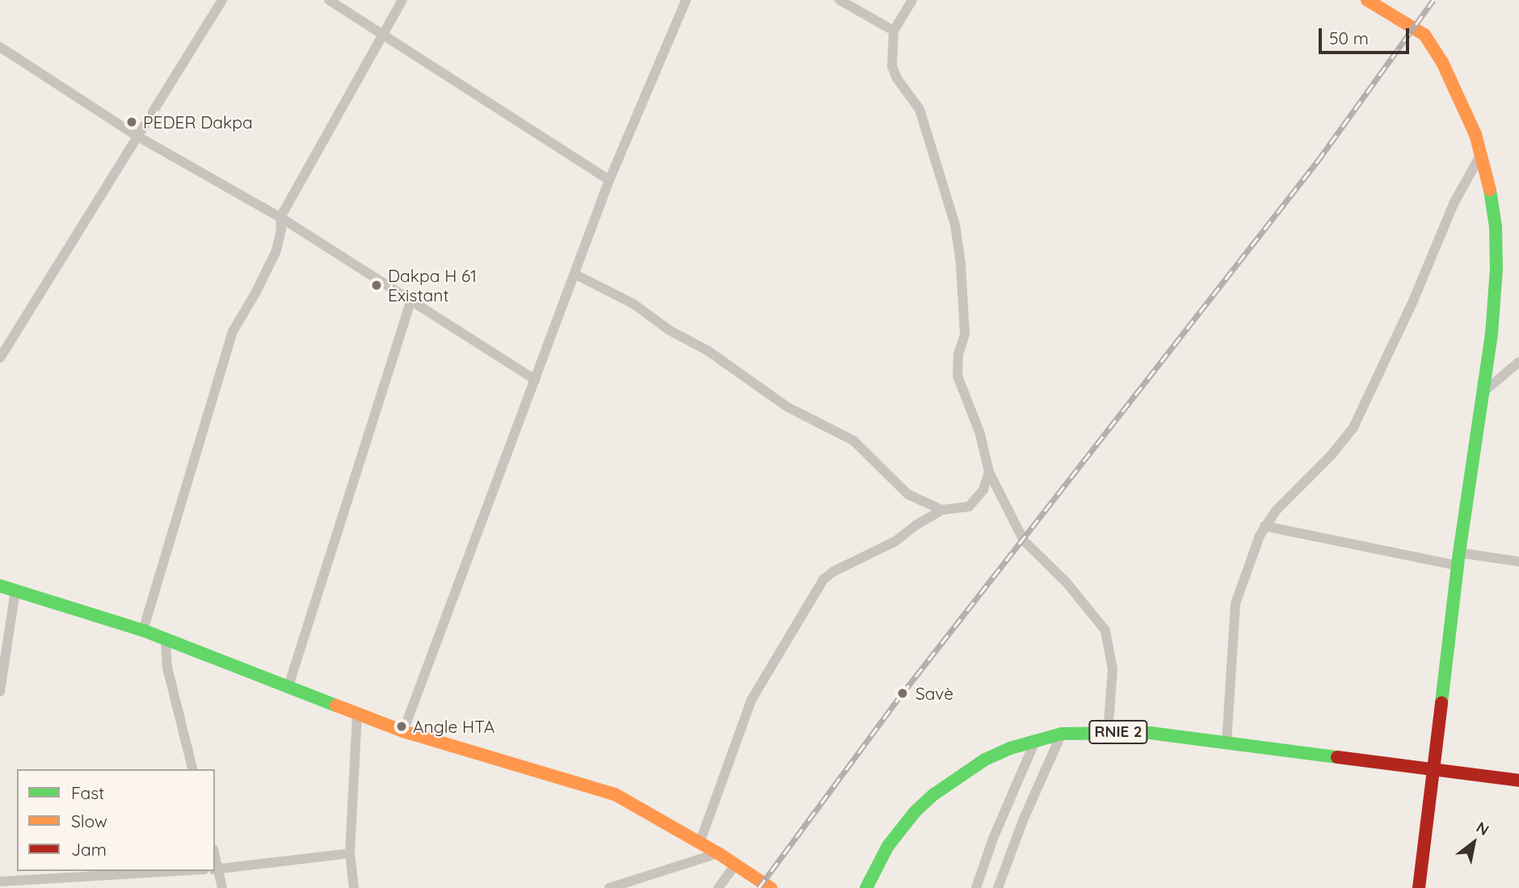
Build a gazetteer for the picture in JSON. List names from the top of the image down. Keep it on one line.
{"streets":{"street":["RNIE 2"]},"places":["PEDER Dakpa","Dakpa H 61 Existant","Savè","Angle HTA"],"legend":["Fast","Slow","Jam"],"scale_bar":"50 m","north":"top right"}
